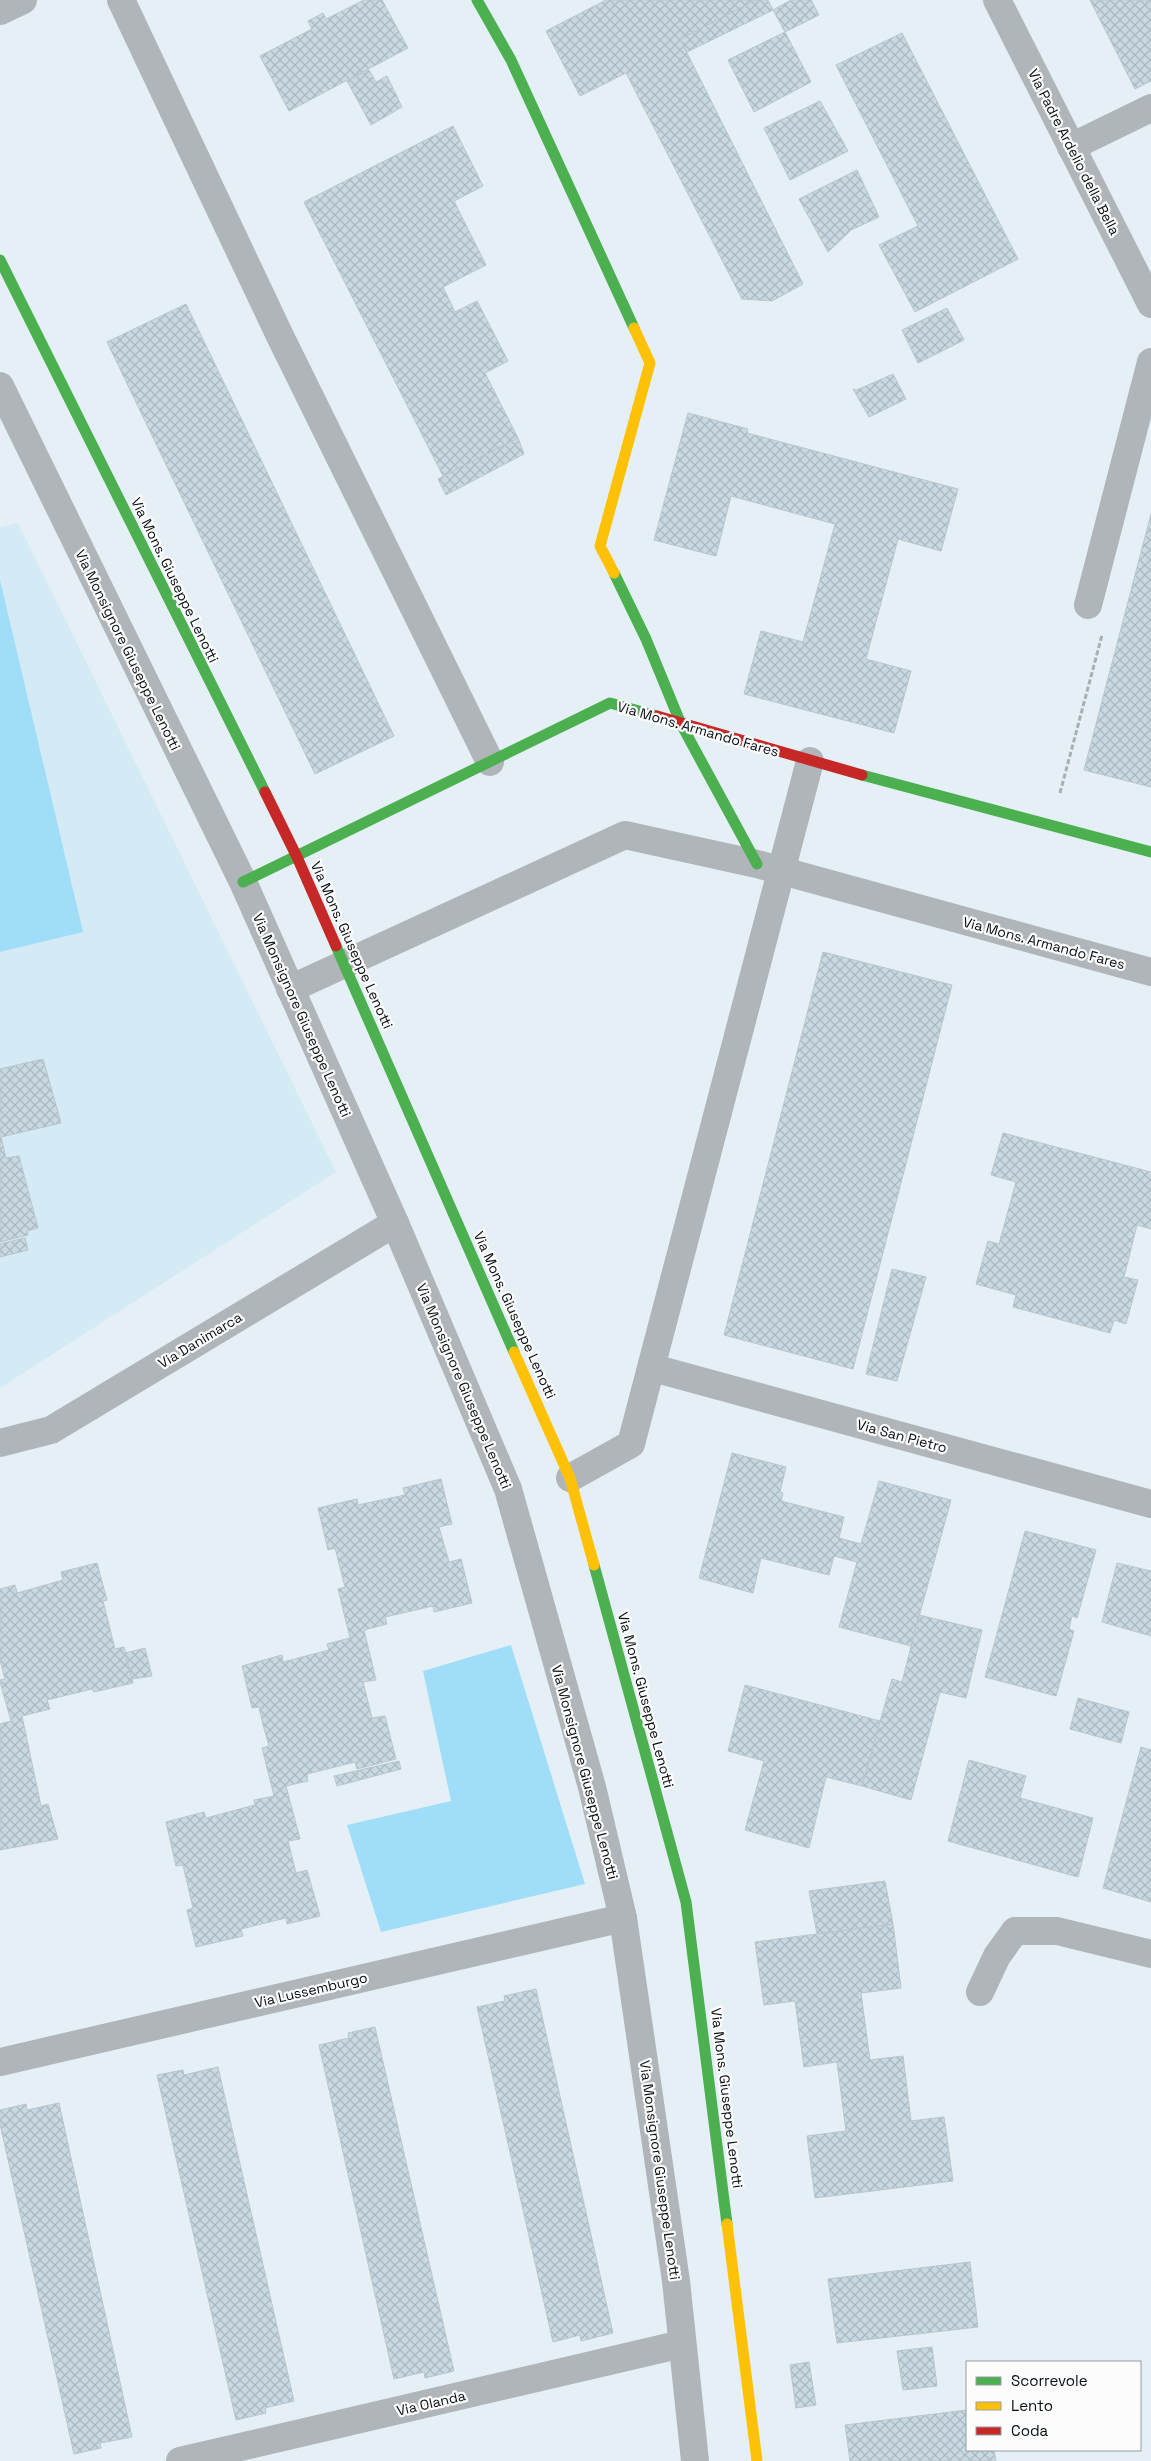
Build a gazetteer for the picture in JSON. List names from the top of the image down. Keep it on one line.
{"streets":{"street":["Via Padre Ardelio della Bella","Via Mons. Giuseppe Lenotti","Via Monsignore Giuseppe Lenotti","Via Mons. Armando Fares","Via Danimarca","Via San Pietro","Via Lussemburgo","Via Olanda"]},"crossings":[["Via Mons. Giuseppe Lenotti","Via Mons. Armando Fares"],["Via Monsignore Giuseppe Lenotti","Via Mons. Armando Fares"],["Via Monsignore Giuseppe Lenotti","Via Danimarca"],["Via Monsignore Giuseppe Lenotti","Via Lussemburgo"],["Via Monsignore Giuseppe Lenotti","Via Olanda"]],"legend":["Scorrevole","Lento","Coda"]}
